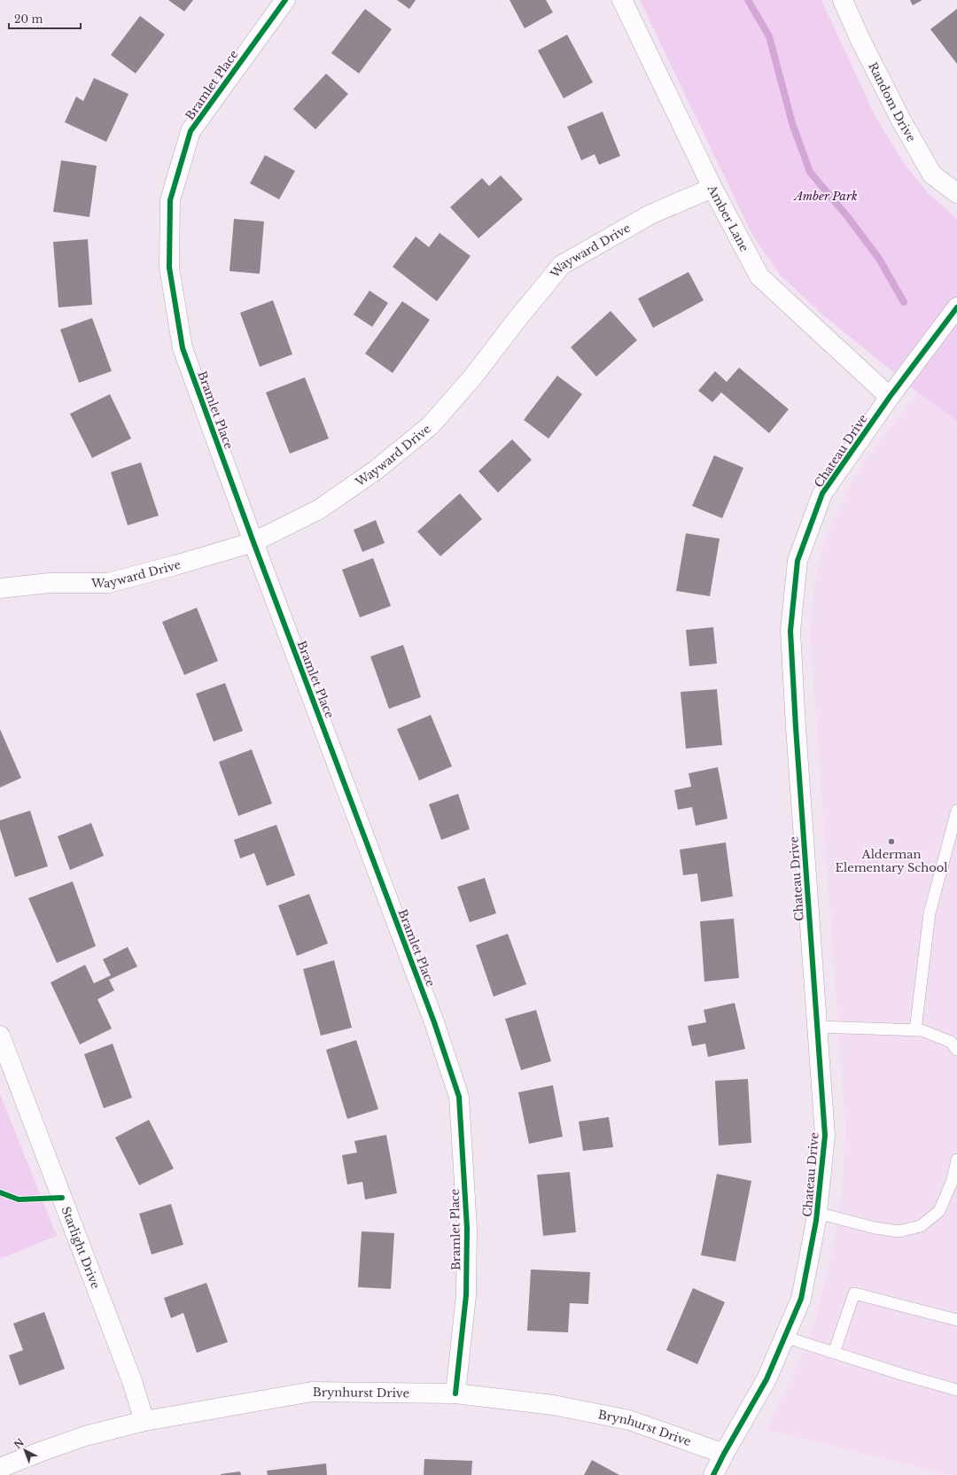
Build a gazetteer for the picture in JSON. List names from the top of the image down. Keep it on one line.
{"streets":{"street":["Bramlet Place","Random Drive","Amber Lane","Wayward Drive","Chateau Drive","Starlight Drive","Brynhurst Drive"]},"crossings":[["Bramlet Place","Wayward Drive"],["Bramlet Place","Brynhurst Drive"],["Amber Lane","Wayward Drive"],["Amber Lane","Chateau Drive"],["Chateau Drive","Brynhurst Drive"],["Starlight Drive","Brynhurst Drive"]],"parks":["Amber Park"],"places":["Alderman Elementary School"],"scale_bar":"20 m","north":"top left"}
